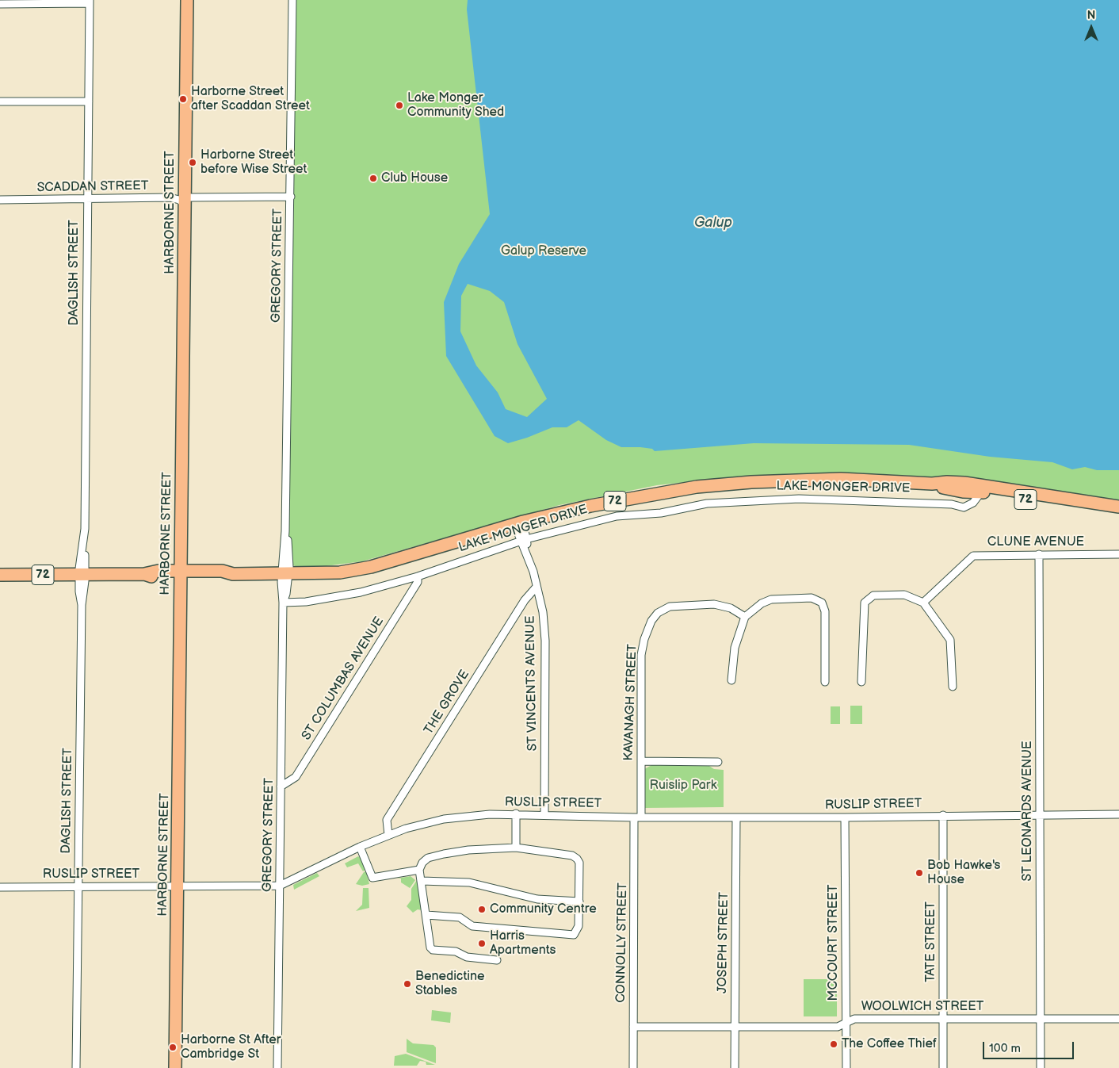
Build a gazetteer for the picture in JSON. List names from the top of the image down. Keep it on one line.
{"streets":{"main road":["HARBORNE STREET","LAKE MONGER DRIVE","72"],"street":["SCADDAN STREET","GREGORY STREET","DAGLISH STREET","CLUNE AVENUE","ST COLUMBAS AVENUE","ST VINCENTS AVENUE","THE GROVE","KAVANAGH STREET","RUSLIP STREET","ST LEONARDS AVENUE","TATE STREET","CONNOLLY STREET","JOSEPH STREET","MCCOURT STREET","WOOLWICH STREET"]},"crossings":[["SCADDAN STREET","HARBORNE STREET"],["SCADDAN STREET","DAGLISH STREET"],["HARBORNE STREET","72"],["HARBORNE STREET","RUSLIP STREET"],["GREGORY STREET","LAKE MONGER DRIVE"],["GREGORY STREET","72"],["GREGORY STREET","ST COLUMBAS AVENUE"],["GREGORY STREET","RUSLIP STREET"],["DAGLISH STREET","72"],["DAGLISH STREET","RUSLIP STREET"],["LAKE MONGER DRIVE","72"],["LAKE MONGER DRIVE","ST COLUMBAS AVENUE"],["LAKE MONGER DRIVE","ST VINCENTS AVENUE"],["CLUNE AVENUE","ST LEONARDS AVENUE"],["ST VINCENTS AVENUE","THE GROVE"],["ST VINCENTS AVENUE","RUSLIP STREET"],["THE GROVE","RUSLIP STREET"],["KAVANAGH STREET","RUSLIP STREET"],["KAVANAGH STREET","CONNOLLY STREET"],["RUSLIP STREET","ST LEONARDS AVENUE"],["RUSLIP STREET","TATE STREET"],["RUSLIP STREET","CONNOLLY STREET"],["RUSLIP STREET","JOSEPH STREET"],["RUSLIP STREET","MCCOURT STREET"],["ST LEONARDS AVENUE","WOOLWICH STREET"],["TATE STREET","WOOLWICH STREET"],["CONNOLLY STREET","WOOLWICH STREET"],["JOSEPH STREET","WOOLWICH STREET"],["MCCOURT STREET","WOOLWICH STREET"]],"water":["Galup"],"parks":["Galup Reserve","Ruislip Park"],"places":["Harborne Street after Scaddan Street","Lake Monger Community Shed","Harborne Street before Wise Street","Club House","Bob Hawke's House","Community Centre","Harris Apartments","Benedictine Stables","The Coffee Thief","Harborne St After Cambridge St"],"scale_bar":"100 m","north":"top"}
